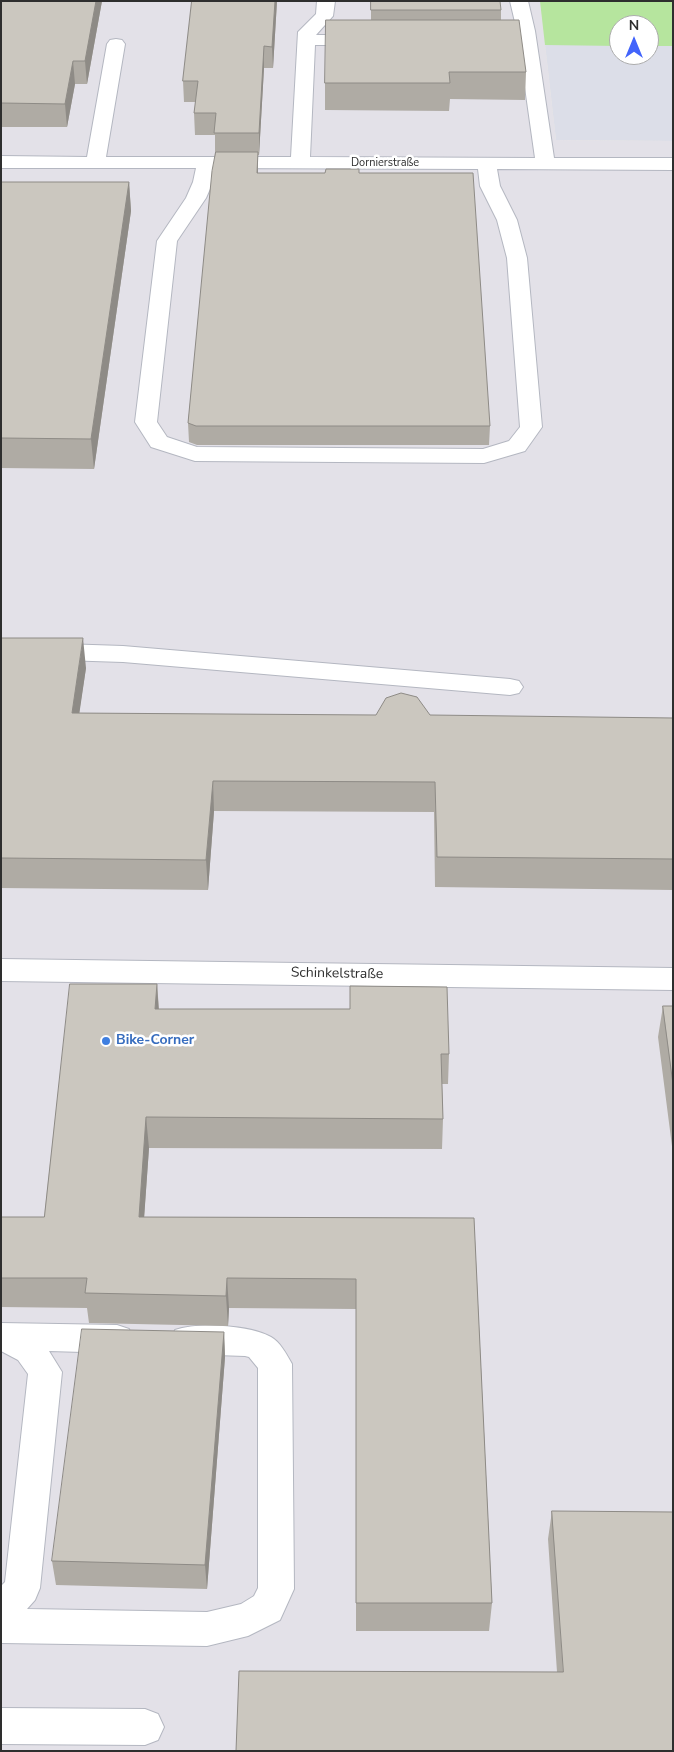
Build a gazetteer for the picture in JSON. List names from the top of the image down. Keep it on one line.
{"streets":{"street":["Dornierstraße","Schinkelstraße"]},"places":["Bike-Corner"],"north":"top"}
